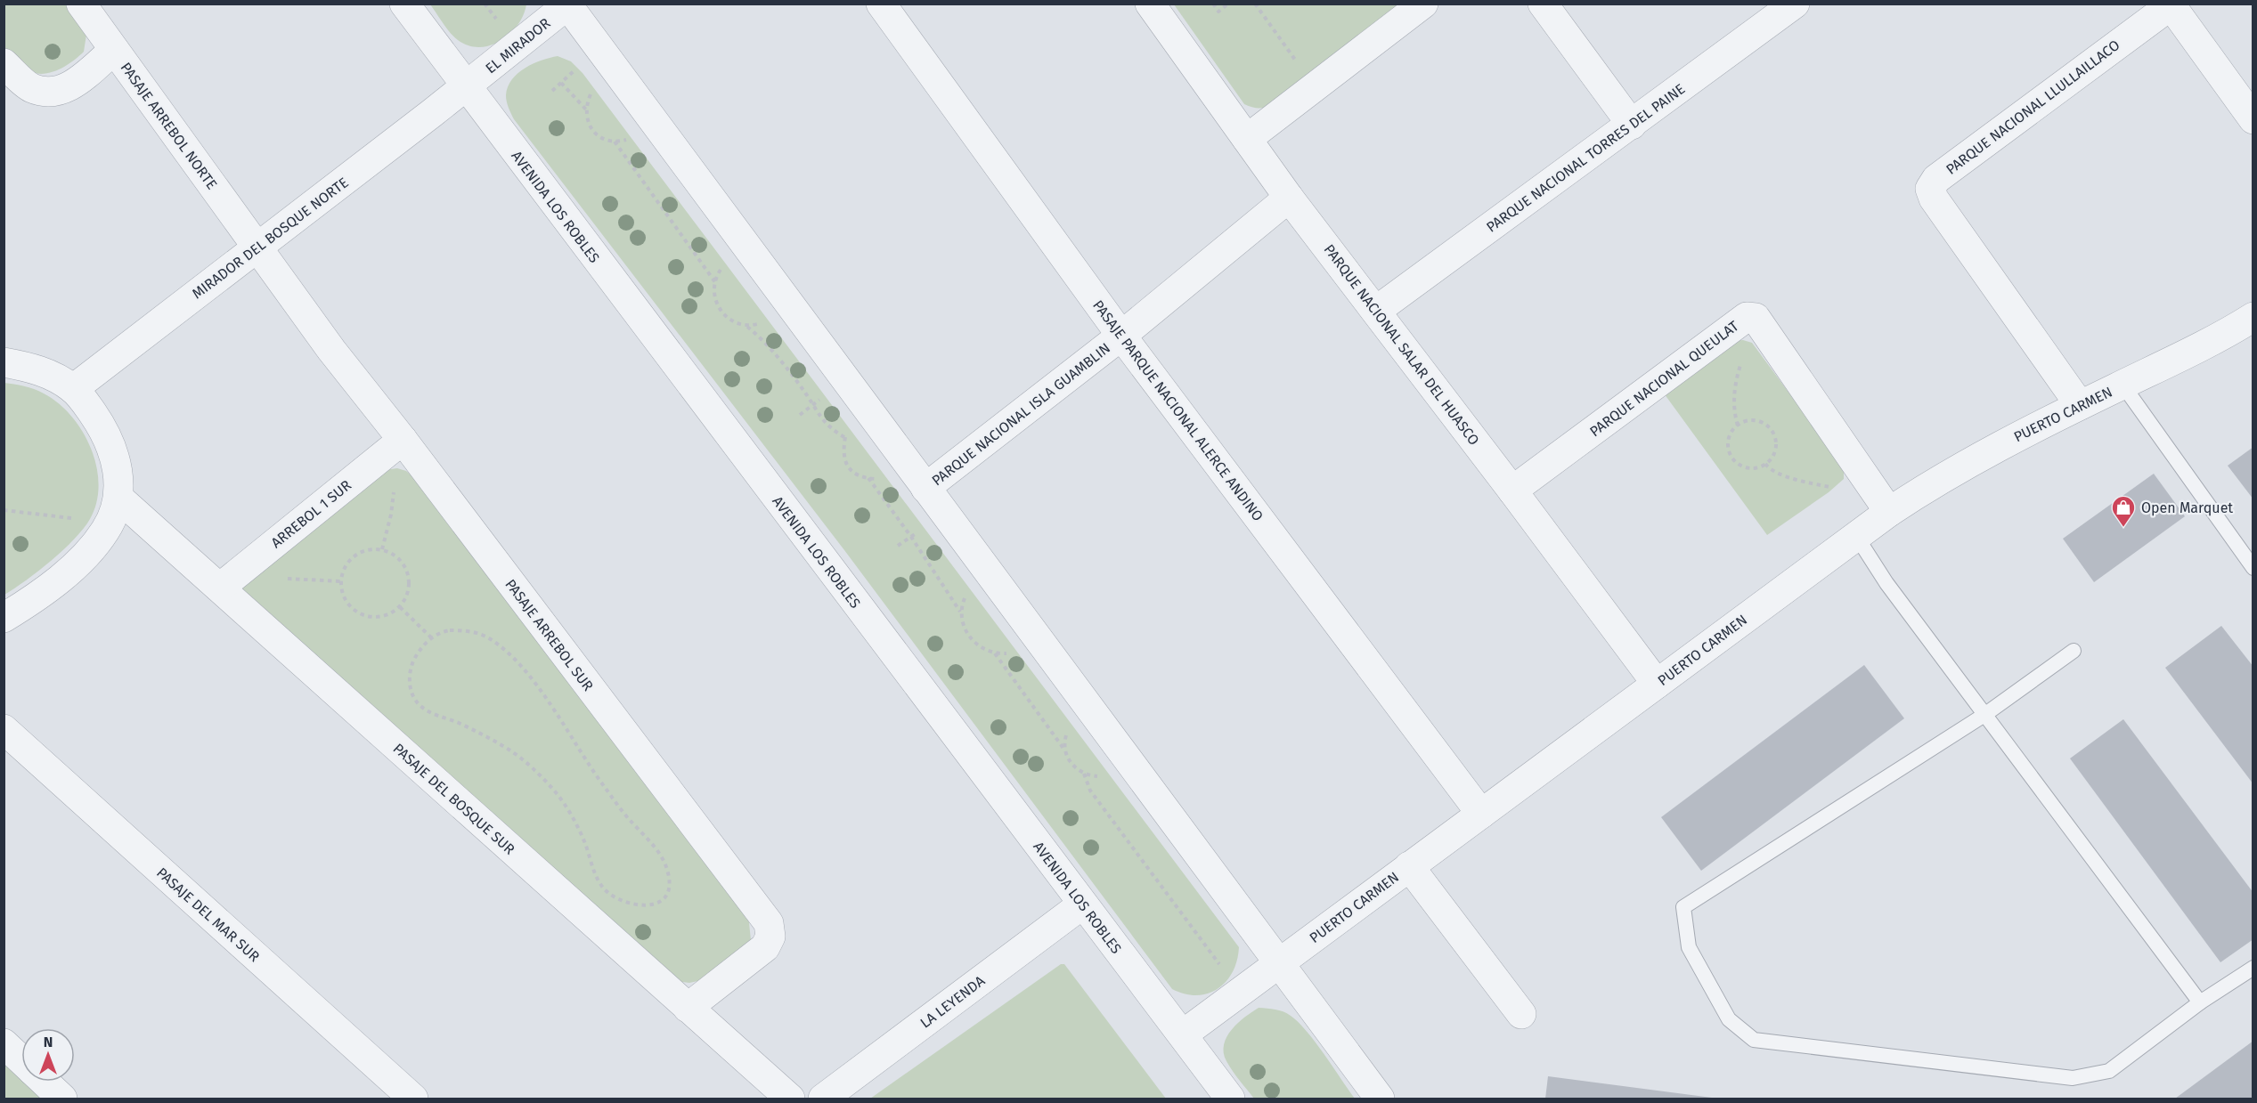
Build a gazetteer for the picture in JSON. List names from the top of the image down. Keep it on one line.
{"streets":{"street":["EL MIRADOR","PARQUE NACIONAL LLULLAILLACO","PASAJE ARREBOL NORTE","PARQUE NACIONAL TORRES DEL PAINE","AVENIDA LOS ROBLES","MIRADOR DEL BOSQUE NORTE","PARQUE NACIONAL SALAR DEL HUASCO","PARQUE NACIONAL QUEULAT","PASAJE PARQUE NACIONAL ALERCE ANDINO","PARQUE NACIONAL ISLA GUAMBLIN","PUERTO CARMEN","ARREBOL 1 SUR","PASAJE ARREBOL SUR","PASAJE DEL BOSQUE SUR","PASAJE DEL MAR SUR","LA LEYENDA"]},"crossings":[["EL MIRADOR","AVENIDA LOS ROBLES"],["EL MIRADOR","MIRADOR DEL BOSQUE NORTE"],["PARQUE NACIONAL LLULLAILLACO","PUERTO CARMEN"],["PASAJE ARREBOL NORTE","MIRADOR DEL BOSQUE NORTE"],["PASAJE ARREBOL NORTE","PASAJE ARREBOL SUR"],["PARQUE NACIONAL TORRES DEL PAINE","PARQUE NACIONAL SALAR DEL HUASCO"],["AVENIDA LOS ROBLES","MIRADOR DEL BOSQUE NORTE"],["AVENIDA LOS ROBLES","PUERTO CARMEN"],["AVENIDA LOS ROBLES","LA LEYENDA"],["MIRADOR DEL BOSQUE NORTE","PASAJE ARREBOL SUR"],["PARQUE NACIONAL SALAR DEL HUASCO","PARQUE NACIONAL QUEULAT"],["PARQUE NACIONAL SALAR DEL HUASCO","PARQUE NACIONAL ISLA GUAMBLIN"],["PARQUE NACIONAL SALAR DEL HUASCO","PUERTO CARMEN"],["PARQUE NACIONAL QUEULAT","PUERTO CARMEN"],["PASAJE PARQUE NACIONAL ALERCE ANDINO","PARQUE NACIONAL ISLA GUAMBLIN"],["PASAJE PARQUE NACIONAL ALERCE ANDINO","PUERTO CARMEN"],["ARREBOL 1 SUR","PASAJE ARREBOL SUR"],["ARREBOL 1 SUR","PASAJE DEL BOSQUE SUR"],["PASAJE ARREBOL SUR","PASAJE DEL BOSQUE SUR"]],"places":{"shop":["Open Marquet"]},"north":"top"}
